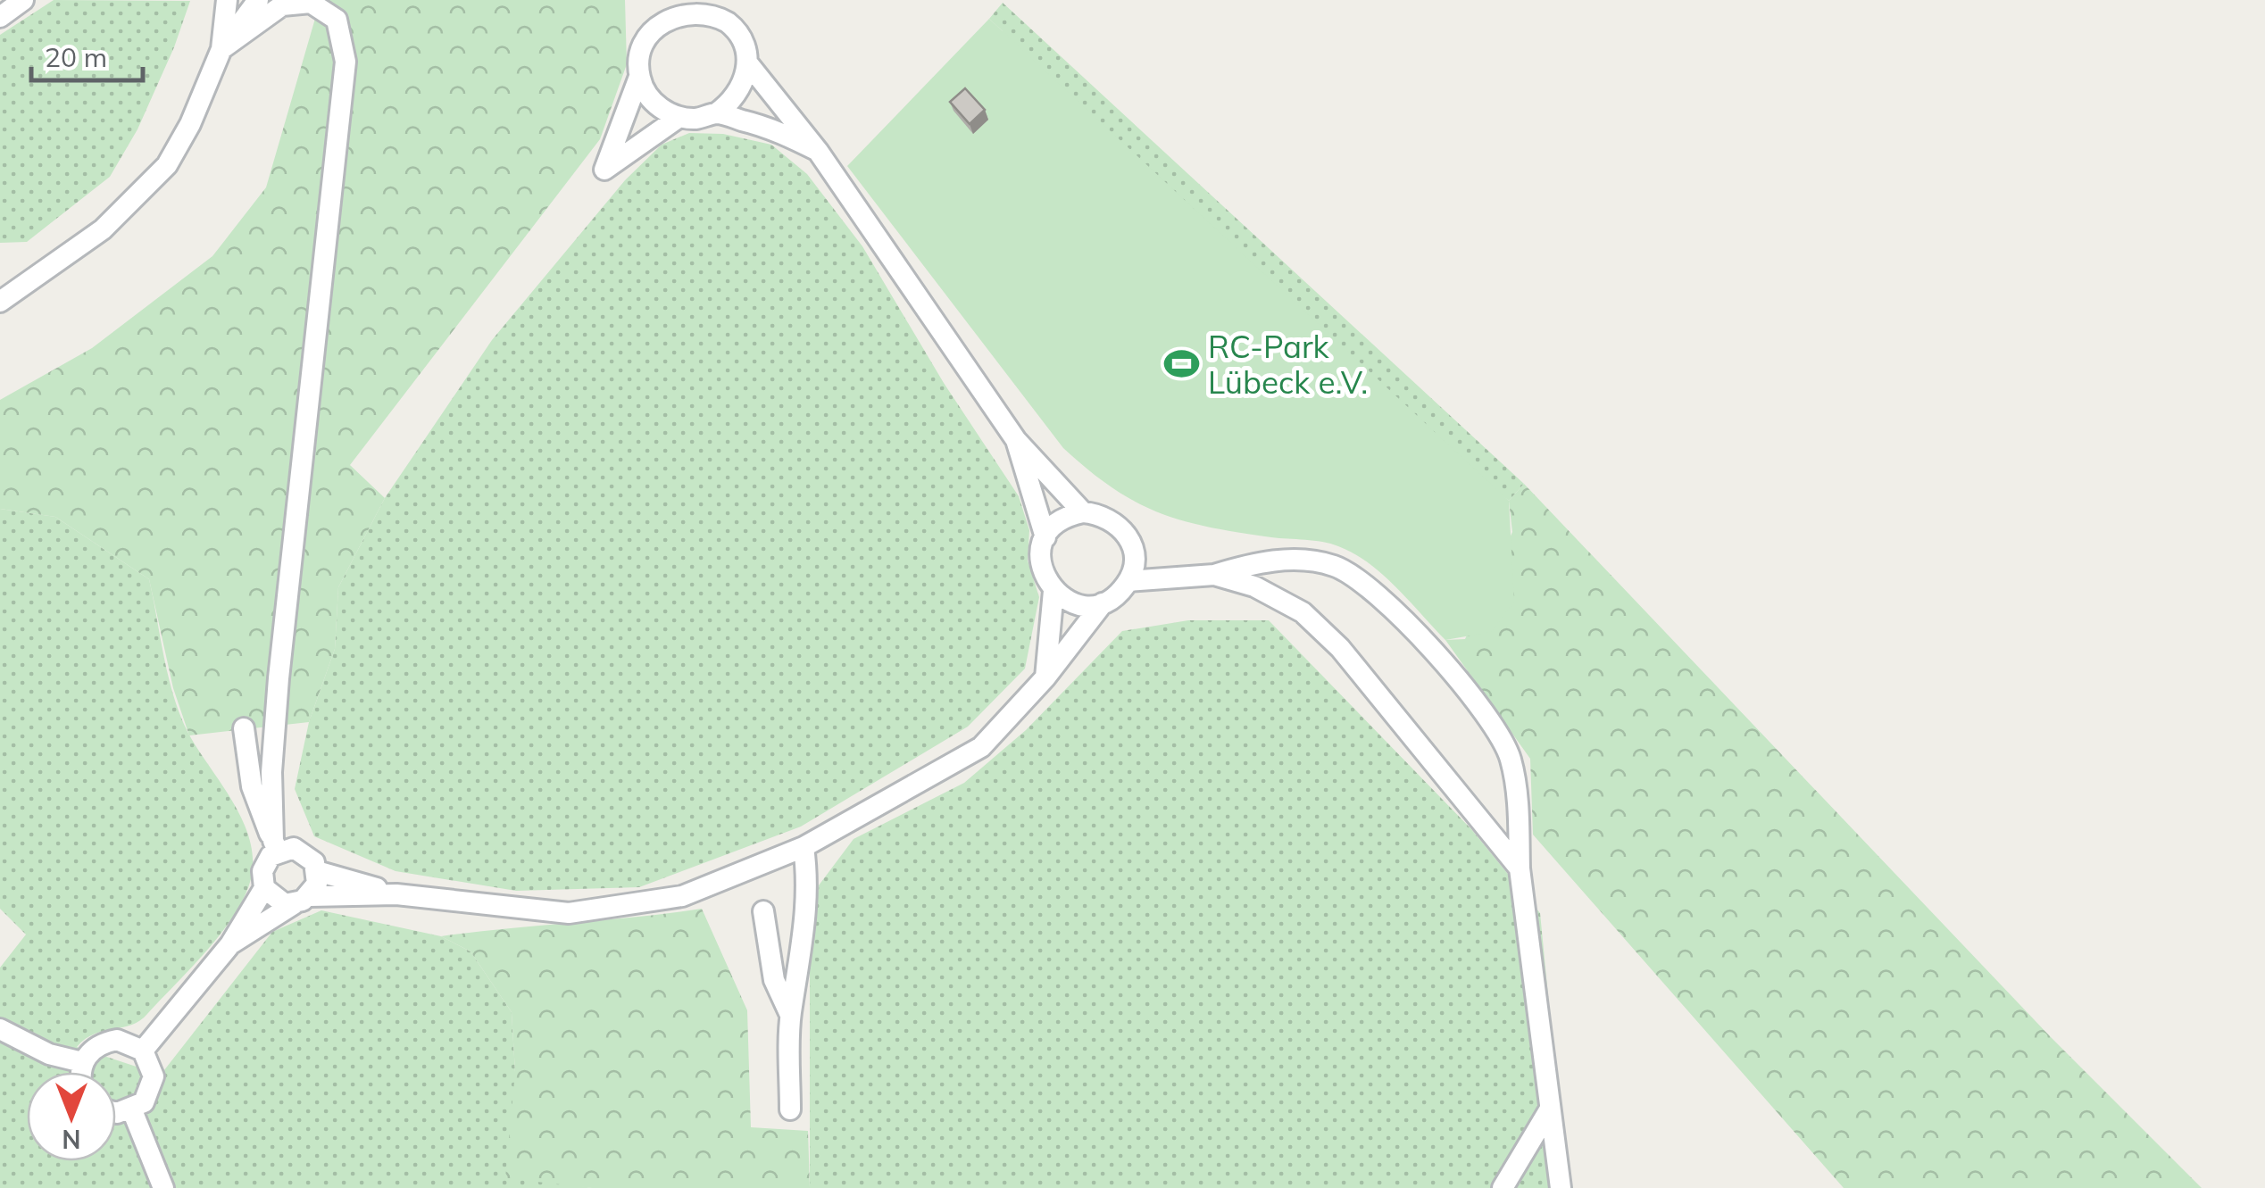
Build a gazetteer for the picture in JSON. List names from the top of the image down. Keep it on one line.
{"places":{"sports":["RC-Park Lübeck e.V."]},"scale_bar":"20 m","north":"bottom"}
